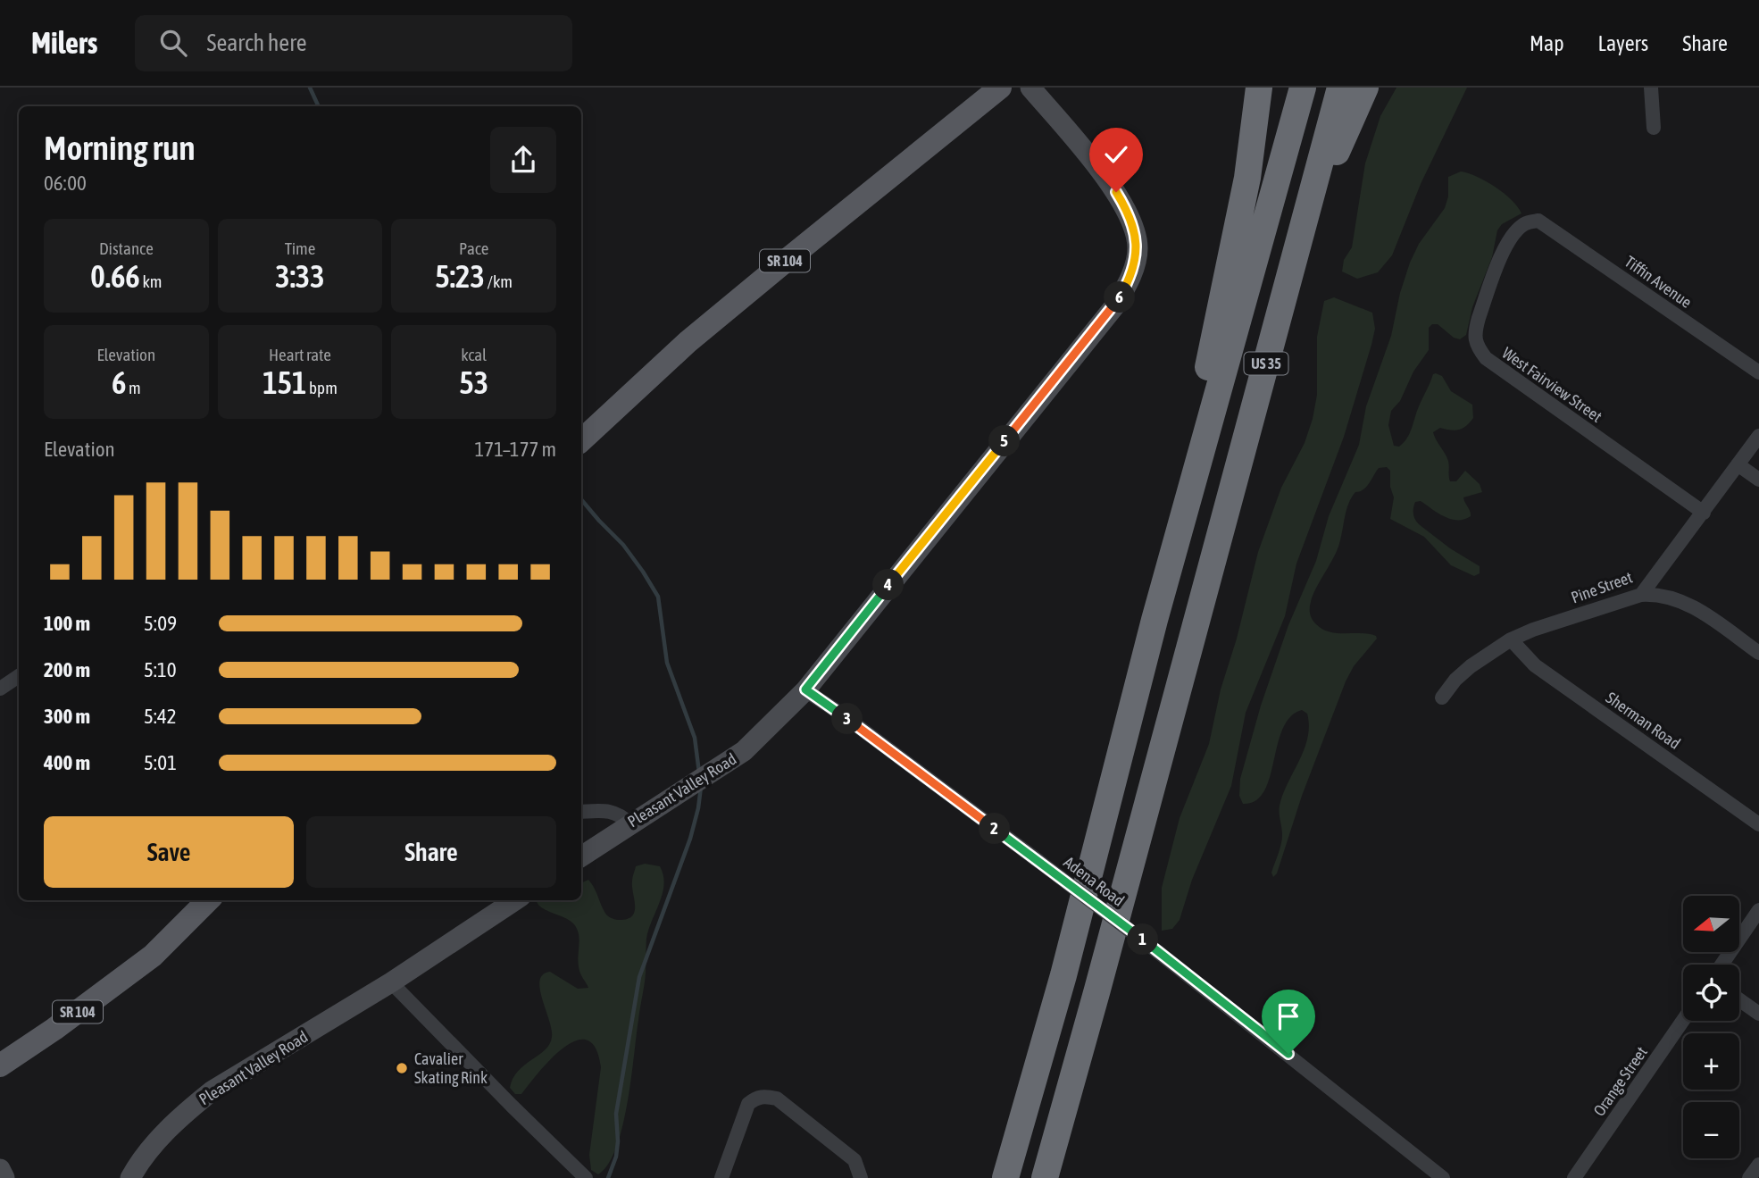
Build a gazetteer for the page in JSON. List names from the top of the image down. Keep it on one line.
{"streets":{"highway":["US 35"],"main road":["SR 104"],"street":["Tiffin Avenue","West Fairview Street","Pine Street","Sherman Road","Pleasant Valley Road","Adena Road","Orange Street"]},"crossings":[["Tiffin Avenue","West Fairview Street"],["West Fairview Street","Pine Street"],["Pine Street","Sherman Road"],["Pleasant Valley Road","Adena Road"]],"places":["Cavalier Skating Rink"],"north":"left","page":{"header":"Milers","search":"Search here","nav":["Map","Layers","Share"],"heading":["Morning run","06:00"],"stats":[["Distance","0.66 km"],["Time","3:33"],["Pace","5:23 /km"],["Elevation","6 m"],["Heart rate","151 bpm"],["kcal","53"]],"pins":["6","5","4","3","2","1"],"chart":["Elevation","171–177 m"],"list":[{"name":"100 m","note":"5:09"},{"name":"200 m","note":"5:10"},{"name":"300 m","note":"5:42"},{"name":"400 m","note":"5:01"}],"buttons":["Save","Share"],"map_buttons":["+","−"]}}
